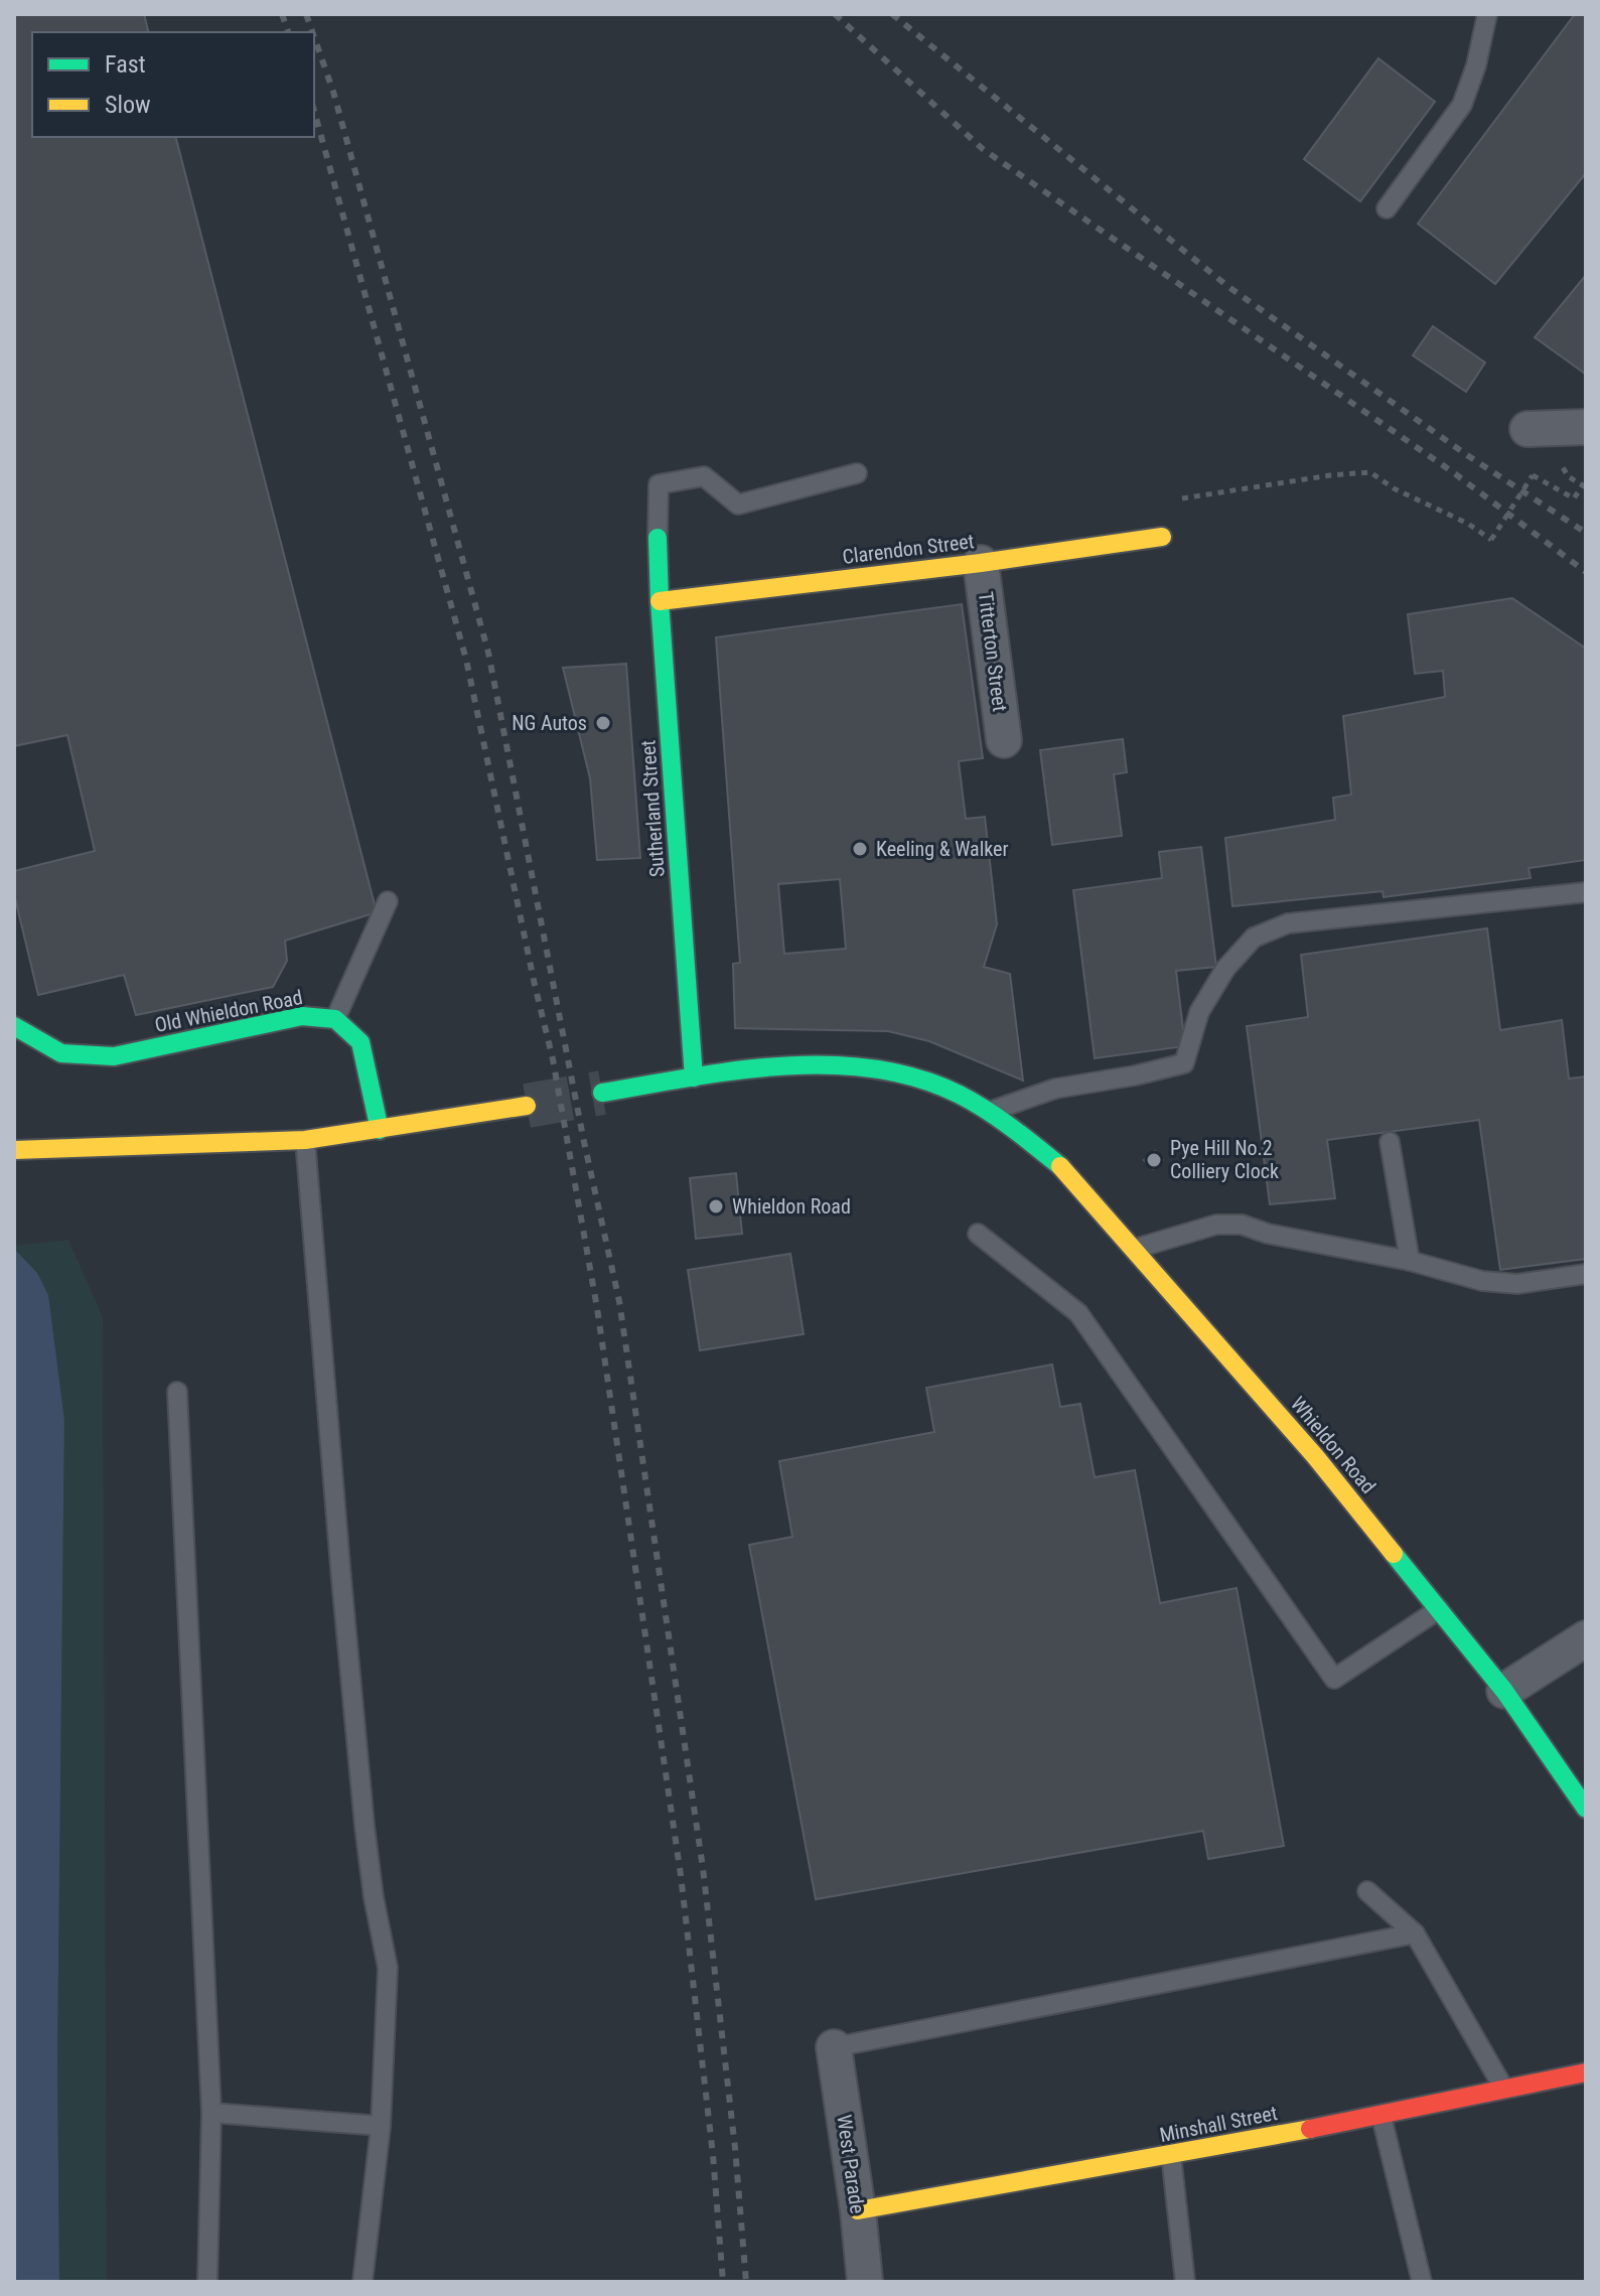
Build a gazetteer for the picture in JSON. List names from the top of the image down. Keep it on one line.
{"streets":{"street":["Clarendon Street","Titterton Street","Sutherland Street","Old Whieldon Road","Whieldon Road","Minshall Street","West Parade"]},"crossings":[["Clarendon Street","Titterton Street"],["Clarendon Street","Sutherland Street"],["Sutherland Street","Whieldon Road"],["Minshall Street","West Parade"]],"places":["NG Autos","Keeling & Walker","Pye Hill No.2 Colliery Clock","Whieldon Road"],"legend":["Fast","Slow"]}
